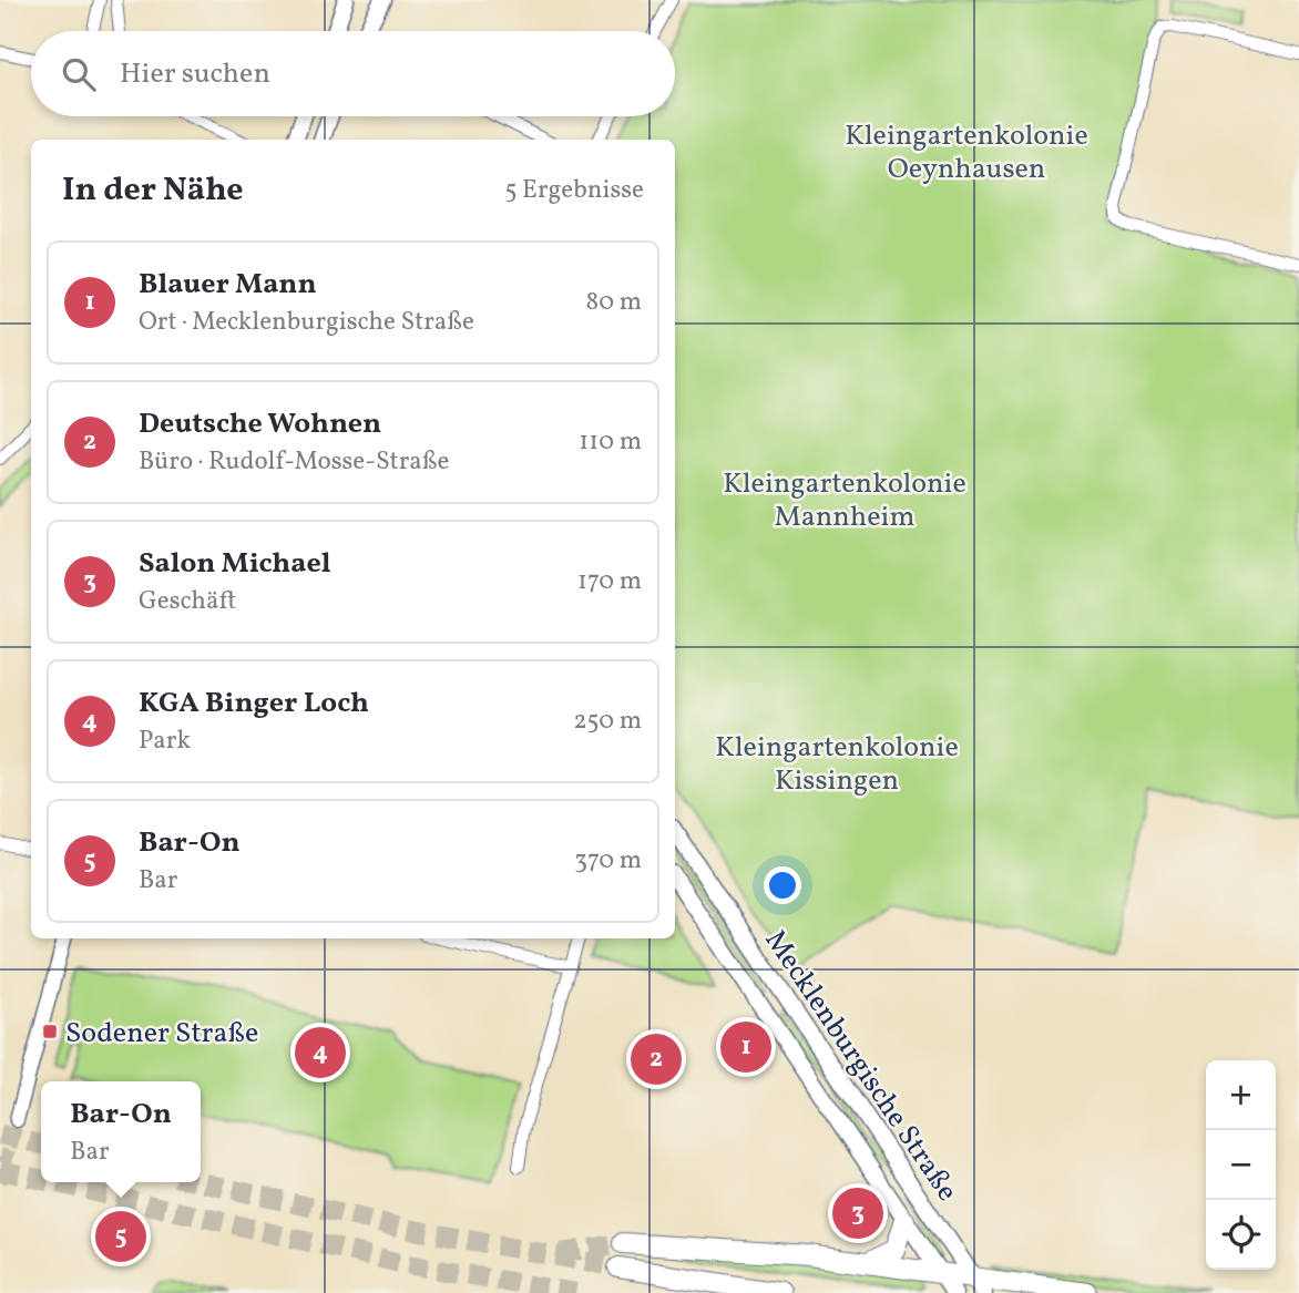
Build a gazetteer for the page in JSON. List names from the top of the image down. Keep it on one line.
{"streets":{"main road":["Mecklenburgische Straße"]},"parks":["Kleingartenkolonie Oeynhausen","Kleingartenkolonie Mannheim","Kleingartenkolonie Kissingen"],"places":{"transit":["Sodener Straße"]},"page":{"search":"Hier suchen","heading":["In der Nähe","5 Ergebnisse"],"list":[{"mark":"1","name":"Blauer Mann","note":"Ort · Mecklenburgische Straße","value":"80 m"},{"mark":"2","name":"Deutsche Wohnen","note":"Büro · Rudolf-Mosse-Straße","value":"110 m"},{"mark":"3","name":"Salon Michael","note":"Geschäft","value":"170 m"},{"mark":"4","name":"KGA Binger Loch","note":"Park","value":"250 m"},{"mark":"5","name":"Bar-On","note":"Bar","value":"370 m"}],"pins":["1","4","2","3","5"],"map_buttons":["+","−"],"popup":["Bar-On","Bar"]}}
